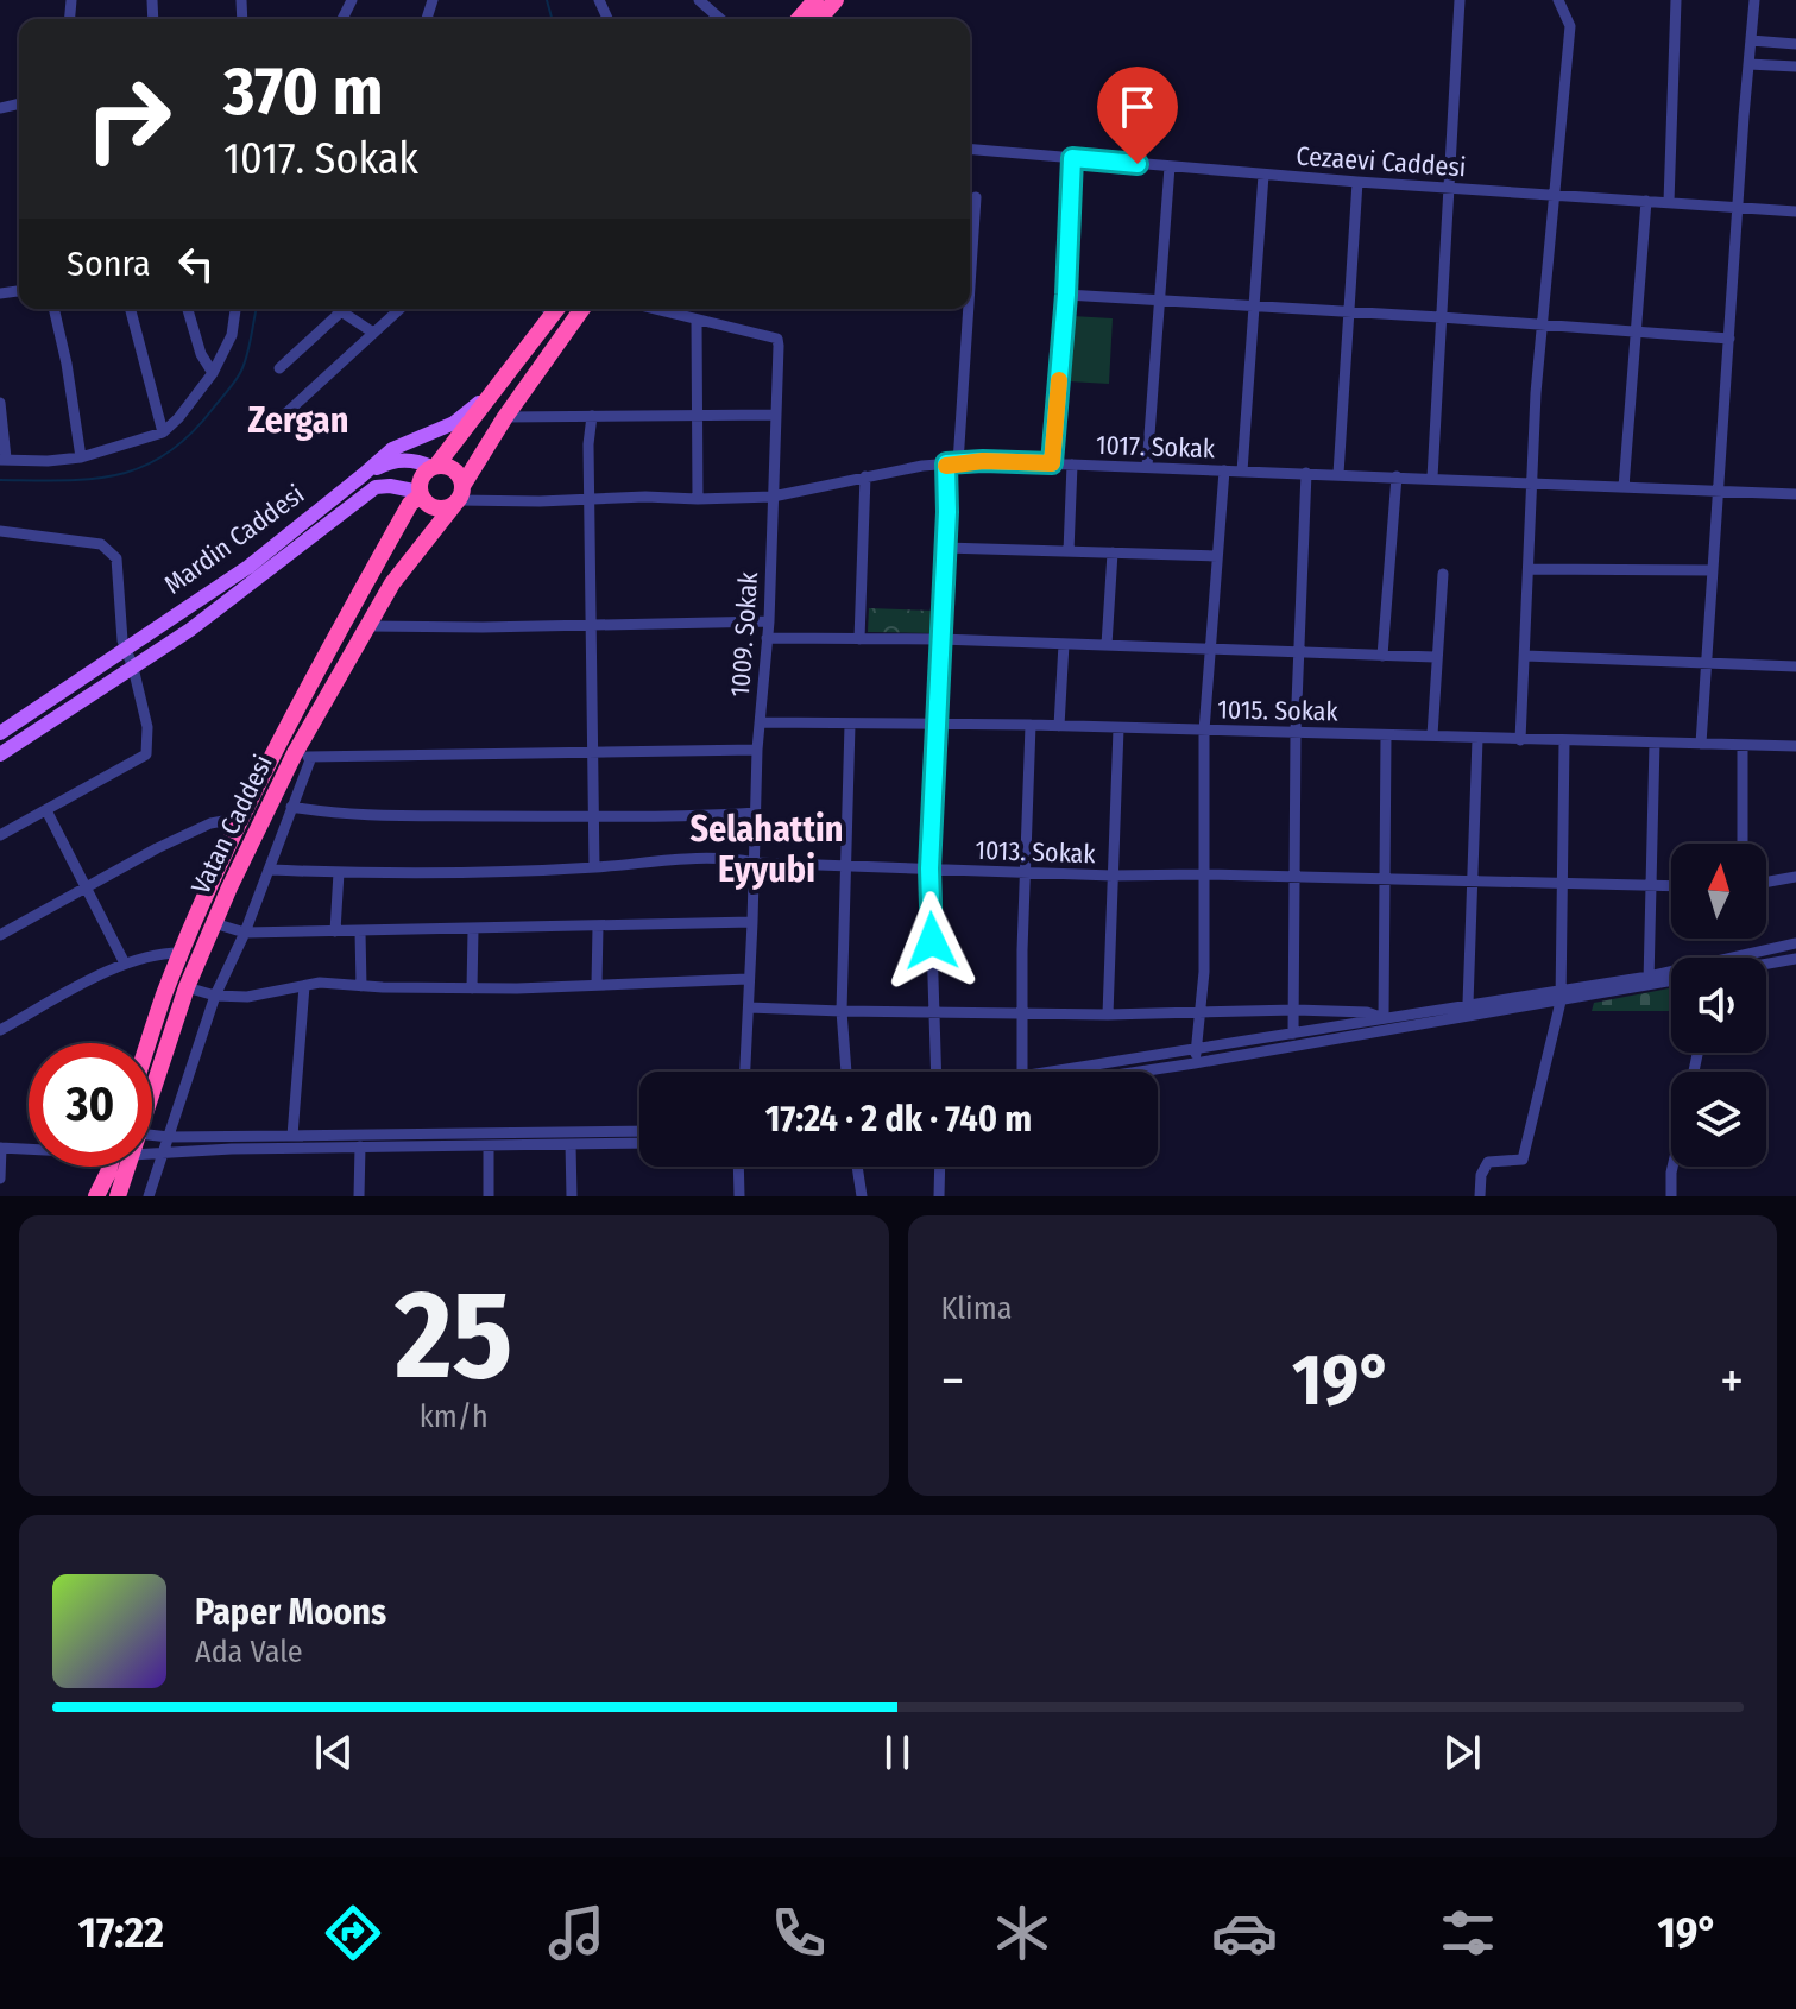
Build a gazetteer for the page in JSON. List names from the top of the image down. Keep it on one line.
{"streets":{"highway":["Mardin Caddesi","Vatan Caddesi"],"street":["Cezaevi Caddesi","1017. Sokak","1009. Sokak","1015. Sokak","1013. Sokak"]},"crossings":[["1017. Sokak","Mardin Caddesi"],["1017. Sokak","1009. Sokak"],["1017. Sokak","Vatan Caddesi"],["Mardin Caddesi","Vatan Caddesi"],["1009. Sokak","1015. Sokak"],["1009. Sokak","1013. Sokak"]],"districts":["Zergan","Selahattin Eyyubi"],"north":"top","page":{"turn":["370 m","1017. Sokak"],"then":"Sonra","limit":"30","trip":"17:24 · 2 dk · 740 m","tile":[["25","km/h"],"Klima"],"heat":["−","19°","+"],"song":["Paper Moons","Ada Vale"],"tabs":["17:22","19°"]}}
